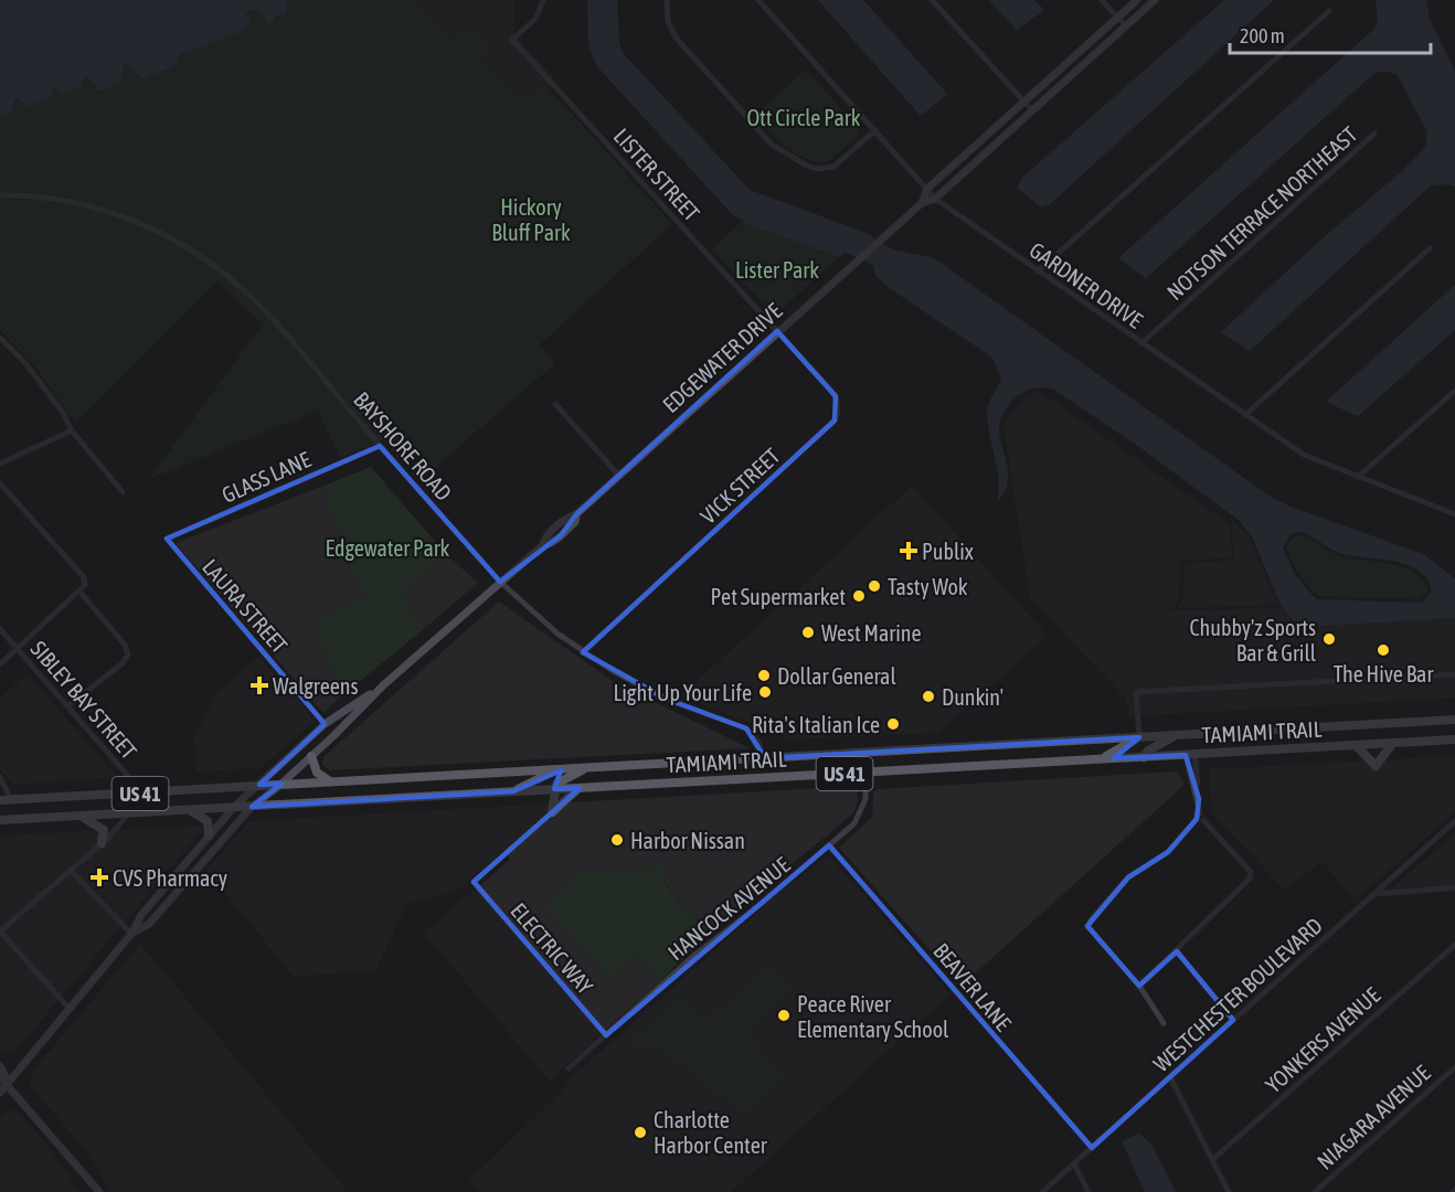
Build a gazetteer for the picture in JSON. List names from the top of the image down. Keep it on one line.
{"streets":{"main road":["TAMIAMI TRAIL","US 41"],"street":["LISTER STREET","NOTSON TERRACE NORTHEAST","GARDNER DRIVE","EDGEWATER DRIVE","BAYSHORE ROAD","GLASS LANE","VICK STREET","LAURA STREET","SIBLEY BAY STREET","HANCOCK AVENUE","ELECTRIC WAY","BEAVER LANE","WESTCHESTER BOULEVARD","YONKERS AVENUE","NIAGARA AVENUE"]},"crossings":[["LISTER STREET","EDGEWATER DRIVE"],["LISTER STREET","VICK STREET"],["NOTSON TERRACE NORTHEAST","GARDNER DRIVE"],["GARDNER DRIVE","EDGEWATER DRIVE"],["EDGEWATER DRIVE","BAYSHORE ROAD"],["EDGEWATER DRIVE","VICK STREET"],["EDGEWATER DRIVE","LAURA STREET"],["EDGEWATER DRIVE","TAMIAMI TRAIL"],["BAYSHORE ROAD","GLASS LANE"],["BAYSHORE ROAD","VICK STREET"],["BAYSHORE ROAD","TAMIAMI TRAIL"],["GLASS LANE","LAURA STREET"],["SIBLEY BAY STREET","TAMIAMI TRAIL"],["TAMIAMI TRAIL","HANCOCK AVENUE"],["HANCOCK AVENUE","ELECTRIC WAY"],["HANCOCK AVENUE","BEAVER LANE"],["BEAVER LANE","WESTCHESTER BOULEVARD"]],"parks":["Ott Circle Park","Hickory Bluff Park","Lister Park","Edgewater Park"],"places":{"health":["Publix","Walgreens","CVS Pharmacy"],"other":["Tasty Wok","Pet Supermarket","West Marine","Chubby'z Sports Bar & Grill","The Hive Bar","Dollar General","Light Up Your Life","Dunkin'","Rita's Italian Ice","Harbor Nissan","Peace River Elementary School","Charlotte Harbor Center"]},"scale_bar":"200 m"}
